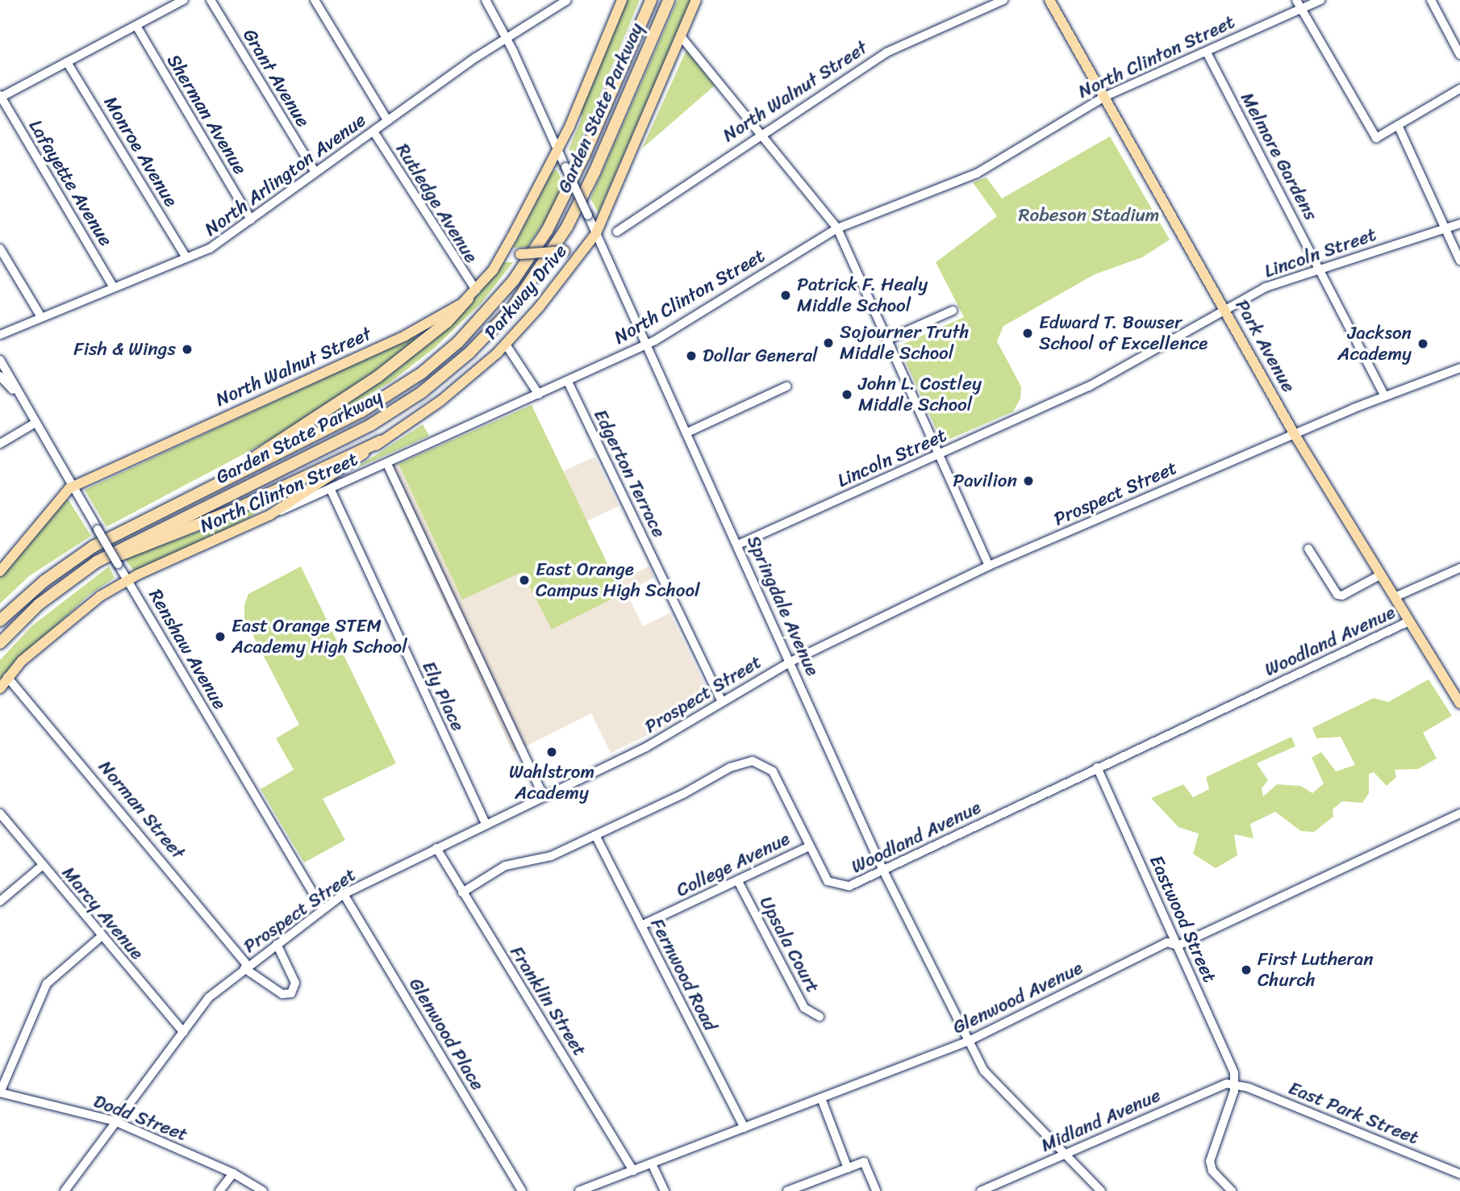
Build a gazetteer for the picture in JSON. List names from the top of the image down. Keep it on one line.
{"streets":{"highway":["Garden State Parkway"],"main road":["North Clinton Street","North Walnut Street","Parkway Drive","Park Avenue"],"street":["Grant Avenue","Sherman Avenue","Monroe Avenue","Melmore Gardens","North Arlington Avenue","Lafayette Avenue","Rutledge Avenue","Lincoln Street","Edgerton Terrace","Prospect Street","Springdale Avenue","Woodland Avenue","Renshaw Avenue","Ely Place","Norman Street","College Avenue","Marcy Avenue","Eastwood Street","Upsala Court","Fernwood Road","Glenwood Avenue","Franklin Street","Glenwood Place","East Park Street","Dodd Street","Midland Avenue"]},"crossings":[["North Clinton Street","Melmore Gardens"],["North Clinton Street","Parkway Drive"],["North Clinton Street","Park Avenue"],["North Clinton Street","Edgerton Terrace"],["North Clinton Street","Springdale Avenue"],["North Clinton Street","Renshaw Avenue"],["North Clinton Street","Ely Place"],["North Clinton Street","Norman Street"],["Grant Avenue","North Arlington Avenue"],["North Walnut Street","Rutledge Avenue"],["North Walnut Street","Springdale Avenue"],["North Walnut Street","Renshaw Avenue"],["Sherman Avenue","North Arlington Avenue"],["Monroe Avenue","North Arlington Avenue"],["Melmore Gardens","Lincoln Street"],["Melmore Gardens","Prospect Street"],["North Arlington Avenue","Lafayette Avenue"],["North Arlington Avenue","Rutledge Avenue"],["North Arlington Avenue","Springdale Avenue"],["Lincoln Street","Park Avenue"],["Lincoln Street","Springdale Avenue"],["Parkway Drive","Springdale Avenue"],["Park Avenue","Prospect Street"],["Park Avenue","Woodland Avenue"],["Edgerton Terrace","Prospect Street"],["Prospect Street","Springdale Avenue"],["Prospect Street","Renshaw Avenue"],["Prospect Street","Ely Place"],["Prospect Street","Norman Street"],["Prospect Street","Marcy Avenue"],["Prospect Street","Franklin Street"],["Prospect Street","Glenwood Place"],["Prospect Street","Dodd Street"],["Springdale Avenue","Woodland Avenue"],["Springdale Avenue","Glenwood Avenue"],["Springdale Avenue","Midland Avenue"],["Woodland Avenue","College Avenue"],["Woodland Avenue","Eastwood Street"],["Woodland Avenue","Fernwood Road"],["Woodland Avenue","Franklin Street"],["College Avenue","Upsala Court"],["College Avenue","Fernwood Road"],["Eastwood Street","Glenwood Avenue"],["Eastwood Street","East Park Street"],["Eastwood Street","Midland Avenue"],["Fernwood Road","Glenwood Avenue"],["Glenwood Avenue","Franklin Street"],["East Park Street","Midland Avenue"]],"parks":["Robeson Stadium"],"places":["Patrick F. Healy Middle School","Edward T. Bowser School of Excellence","Sojourner Truth Middle School","Jackson Academy","Fish & Wings","Dollar General","John L. Costley Middle School","Pavilion","East Orange Campus High School","East Orange STEM Academy High School","Wahlstrom Academy","First Lutheran Church"]}
